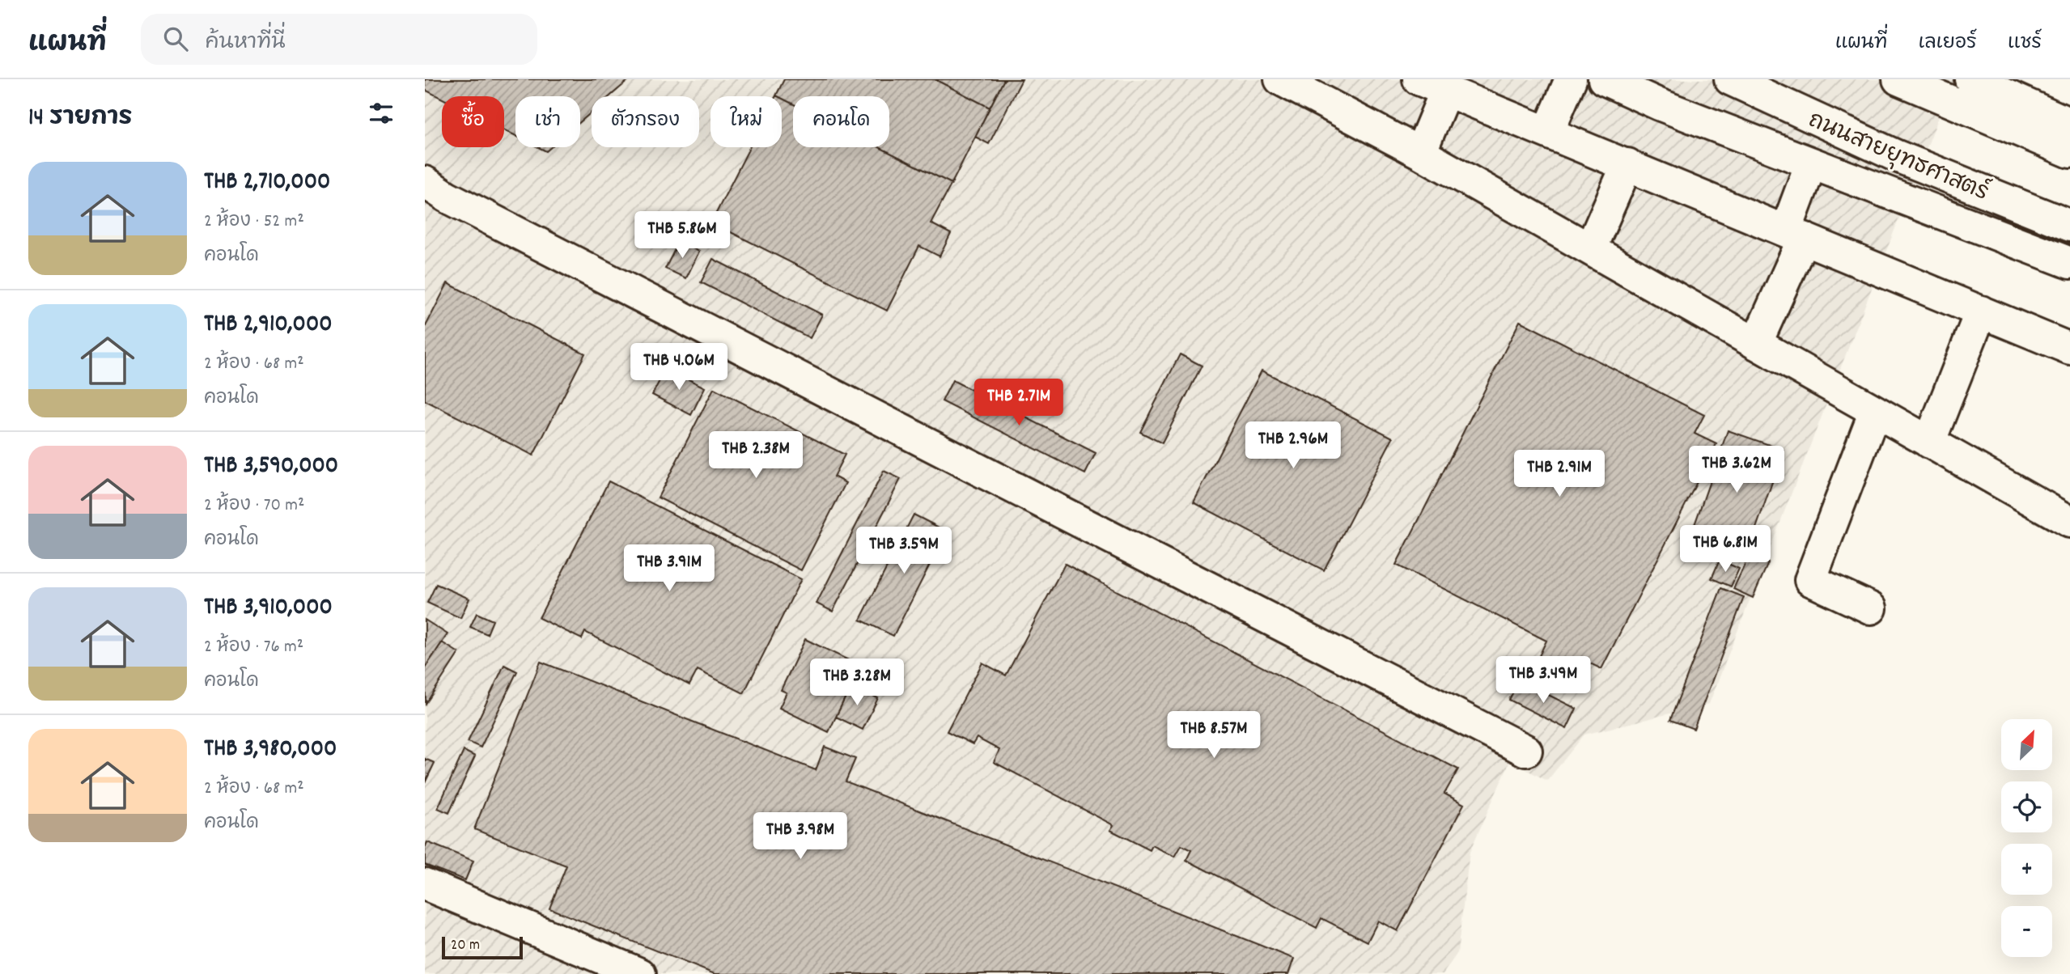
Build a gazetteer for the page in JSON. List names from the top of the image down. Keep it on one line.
{"streets":{"street":["ถนนสายยุทธศาสตร์"]},"scale_bar":"20 m","north":"top right","page":{"header":"แผนที่","search":"ค้นหาที่นี่","nav":["แผนที่","เลเยอร์","แชร์"],"heading":"14 รายการ","chip":["ซื้อ","เช่า","ตัวกรอง","ใหม่","คอนโด"],"list":[{"name":"THB 2,710,000","note":"2 ห้อง · 52 m² · คอนโด"},{"name":"THB 2,910,000","note":"2 ห้อง · 68 m² · คอนโด"},{"name":"THB 3,590,000","note":"2 ห้อง · 70 m² · คอนโด"},{"name":"THB 3,910,000","note":"2 ห้อง · 76 m² · คอนโด"},{"name":"THB 3,980,000","note":"2 ห้อง · 68 m² · คอนโด"}],"price":["THB 5.86M","THB 4.06M","THB 2.71M","THB 2.96M","THB 2.38M","THB 3.62M","THB 2.91M","THB 6.81M","THB 3.59M","THB 3.91M","THB 3.49M","THB 3.28M","THB 8.57M","THB 3.98M"],"map_buttons":["+","−"],"scale":"20 m"}}
